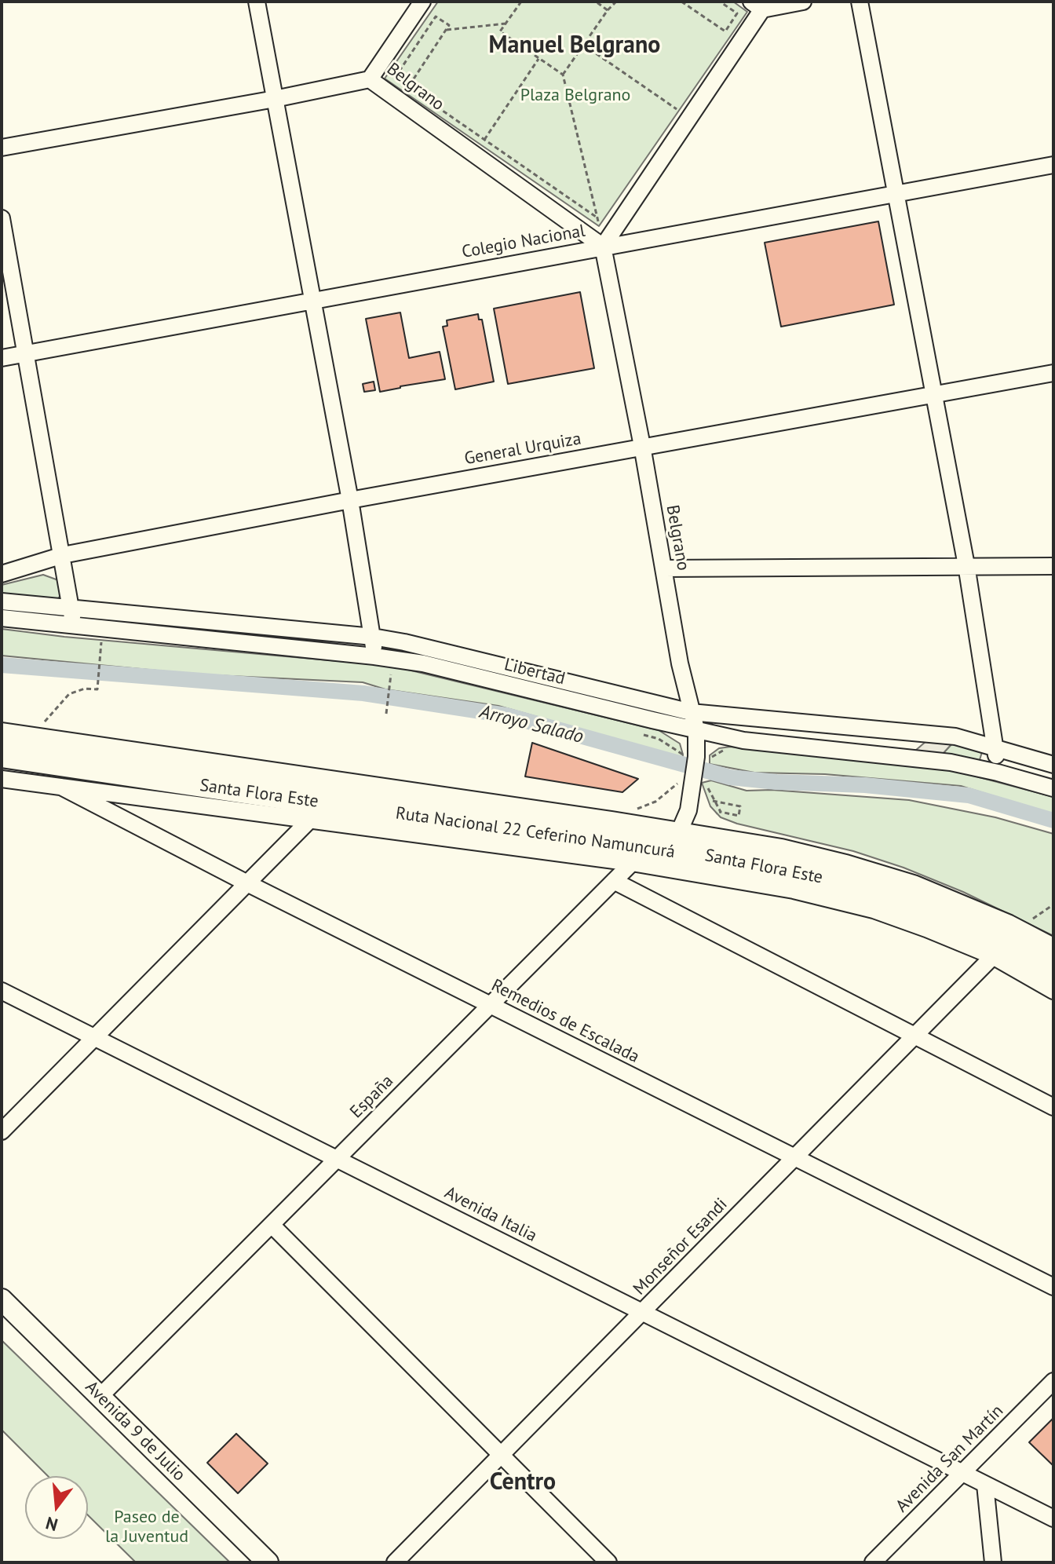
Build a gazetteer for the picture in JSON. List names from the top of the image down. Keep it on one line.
{"streets":{"highway":["Ruta Nacional 22 Ceferino Namuncurá"],"main road":["Avenida 9 de Julio"],"street":["Belgrano","Colegio Nacional","General Urquiza","Libertad","Santa Flora Este","Remedios de Escalada","España","Avenida Italia","Monseñor Esandi","Avenida San Martín"]},"crossings":[["Belgrano","Colegio Nacional"],["Belgrano","General Urquiza"],["Belgrano","Libertad"],["Belgrano","Ruta Nacional 22 Ceferino Namuncurá"],["Belgrano","España"],["Santa Flora Este","Remedios de Escalada"],["Santa Flora Este","España"],["Santa Flora Este","Monseñor Esandi"],["Ruta Nacional 22 Ceferino Namuncurá","España"],["Remedios de Escalada","España"],["Remedios de Escalada","Monseñor Esandi"],["España","Avenida Italia"],["España","Avenida 9 de Julio"],["Avenida Italia","Monseñor Esandi"],["Avenida Italia","Avenida San Martín"]],"districts":["Manuel Belgrano","Centro"],"water":["Arroyo Salado"],"parks":["Plaza Belgrano","Paseo de la Juventud"],"north":"bottom"}
